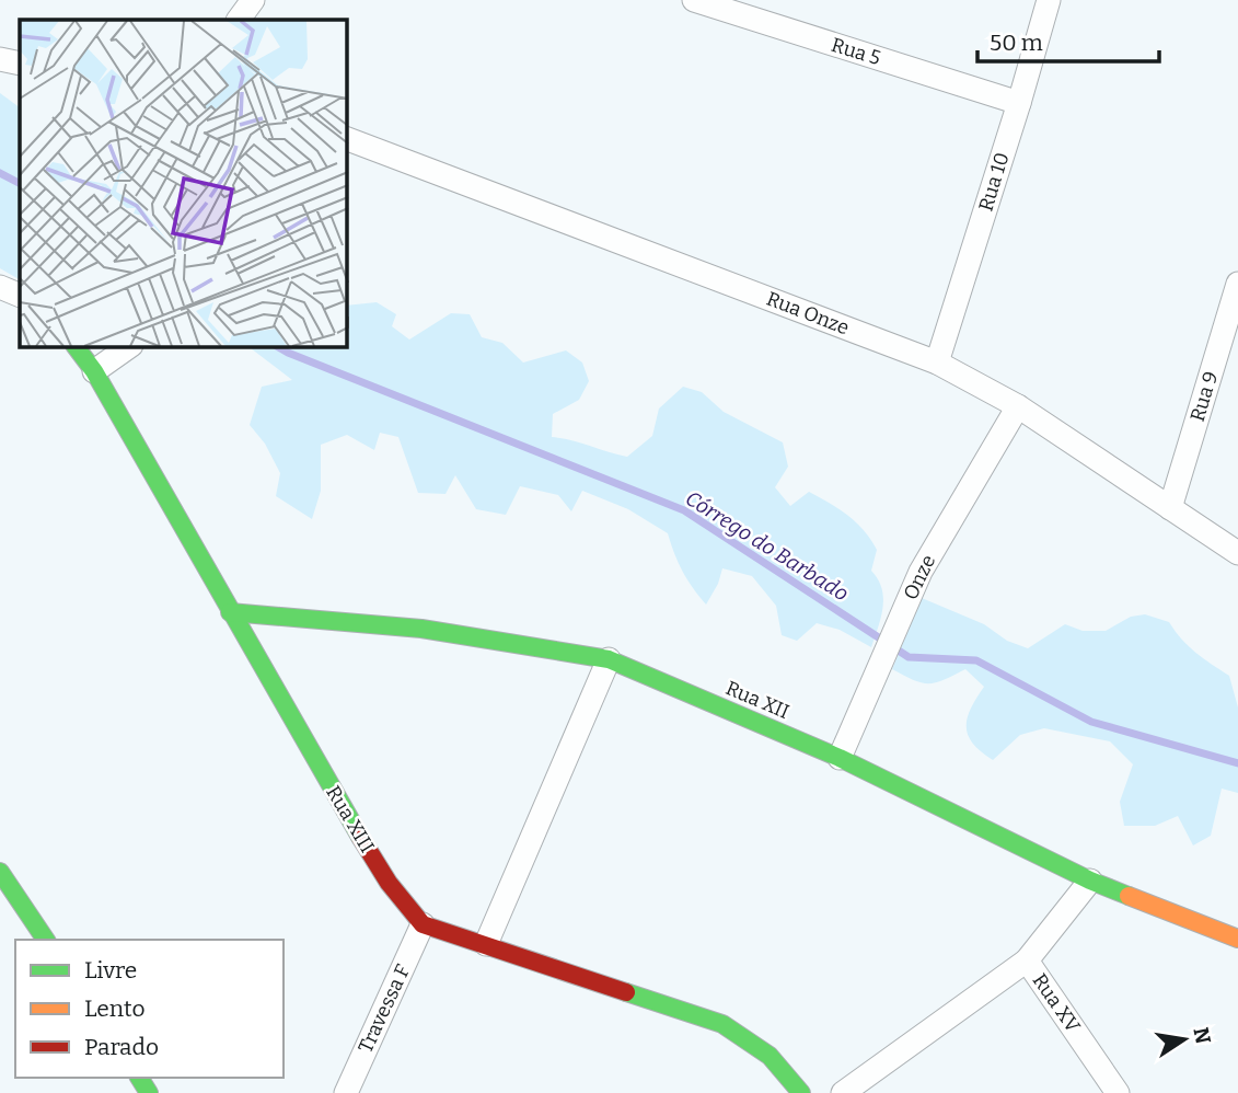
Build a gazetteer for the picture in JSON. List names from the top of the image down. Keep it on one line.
{"streets":{"street":["Rua 5","Rua 10","Rua Onze","Rua 9","Onze","Rua XII","Rua XIII","Rua XV","Travessa F"]},"crossings":[["Rua 5","Rua 10"],["Rua 10","Rua Onze"],["Rua Onze","Rua 9"],["Rua Onze","Onze"],["Onze","Rua XII"],["Rua XII","Rua XIII"],["Rua XII","Rua XV"],["Rua XIII","Travessa F"]],"water":["Córrego do Barbado"],"legend":["Livre","Lento","Parado"],"scale_bar":"50 m","north":"right"}
